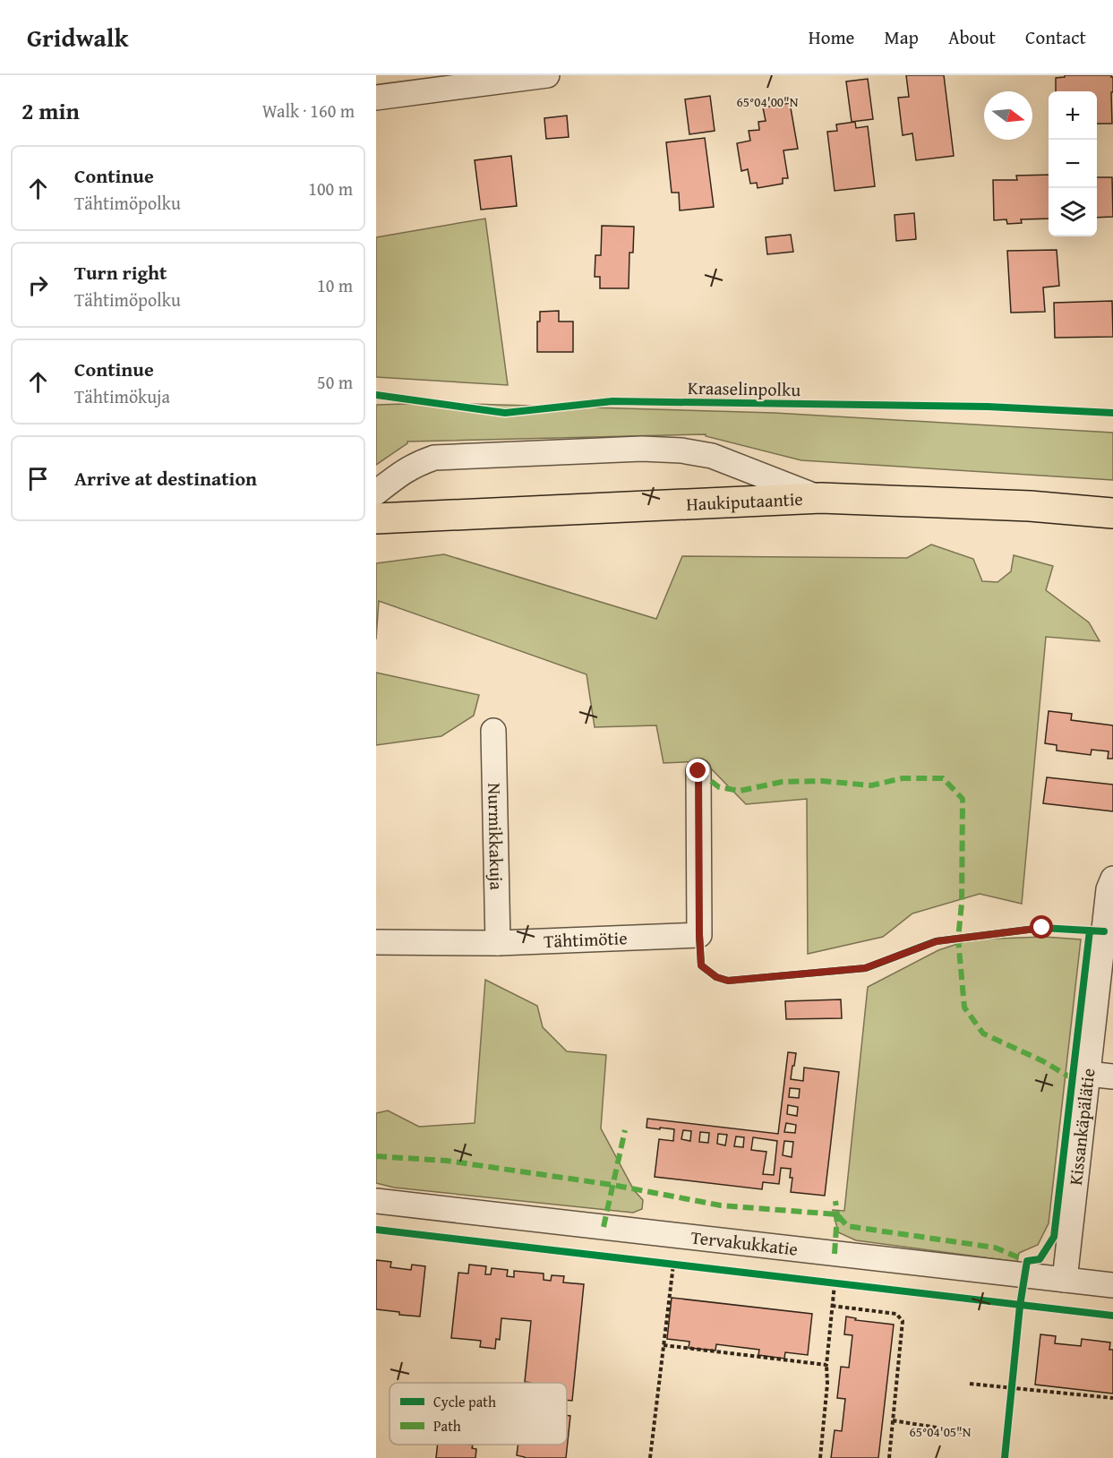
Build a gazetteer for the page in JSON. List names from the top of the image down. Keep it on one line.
{"streets":{"main road":["Haukiputaantie"],"street":["Nurmikkakuja","Tähtimötie","Kissankäpälätie","Tervakukkatie"],"cycle path":["Kraaselinpolku"]},"crossings":[["Nurmikkakuja","Tähtimötie"],["Kissankäpälätie","Tervakukkatie"]],"legend":["Cycle path","Path"],"north":"right","page":{"header":"Gridwalk","nav":["Home","Map","About","Contact"],"heading":["2 min","Walk · 160 m"],"map_buttons":["+","−"],"list":[["Continue","Tähtimöpolku","100 m"],["Turn right","Tähtimöpolku","10 m"],["Continue","Tähtimökuja","50 m"],"Arrive at destination"]},"coordinates":["65°04'00\"N","65°04'05\"N"]}
